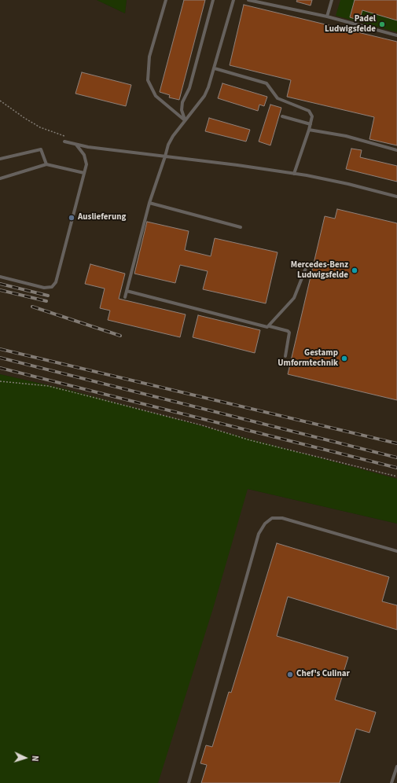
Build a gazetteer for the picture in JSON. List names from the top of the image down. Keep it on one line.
{"places":["Padel Ludwigsfelde","Auslieferung","Mercedes-Benz Ludwigsfelde","Gestamp Umformtechnik","Chef's Culinar"],"north":"right"}
